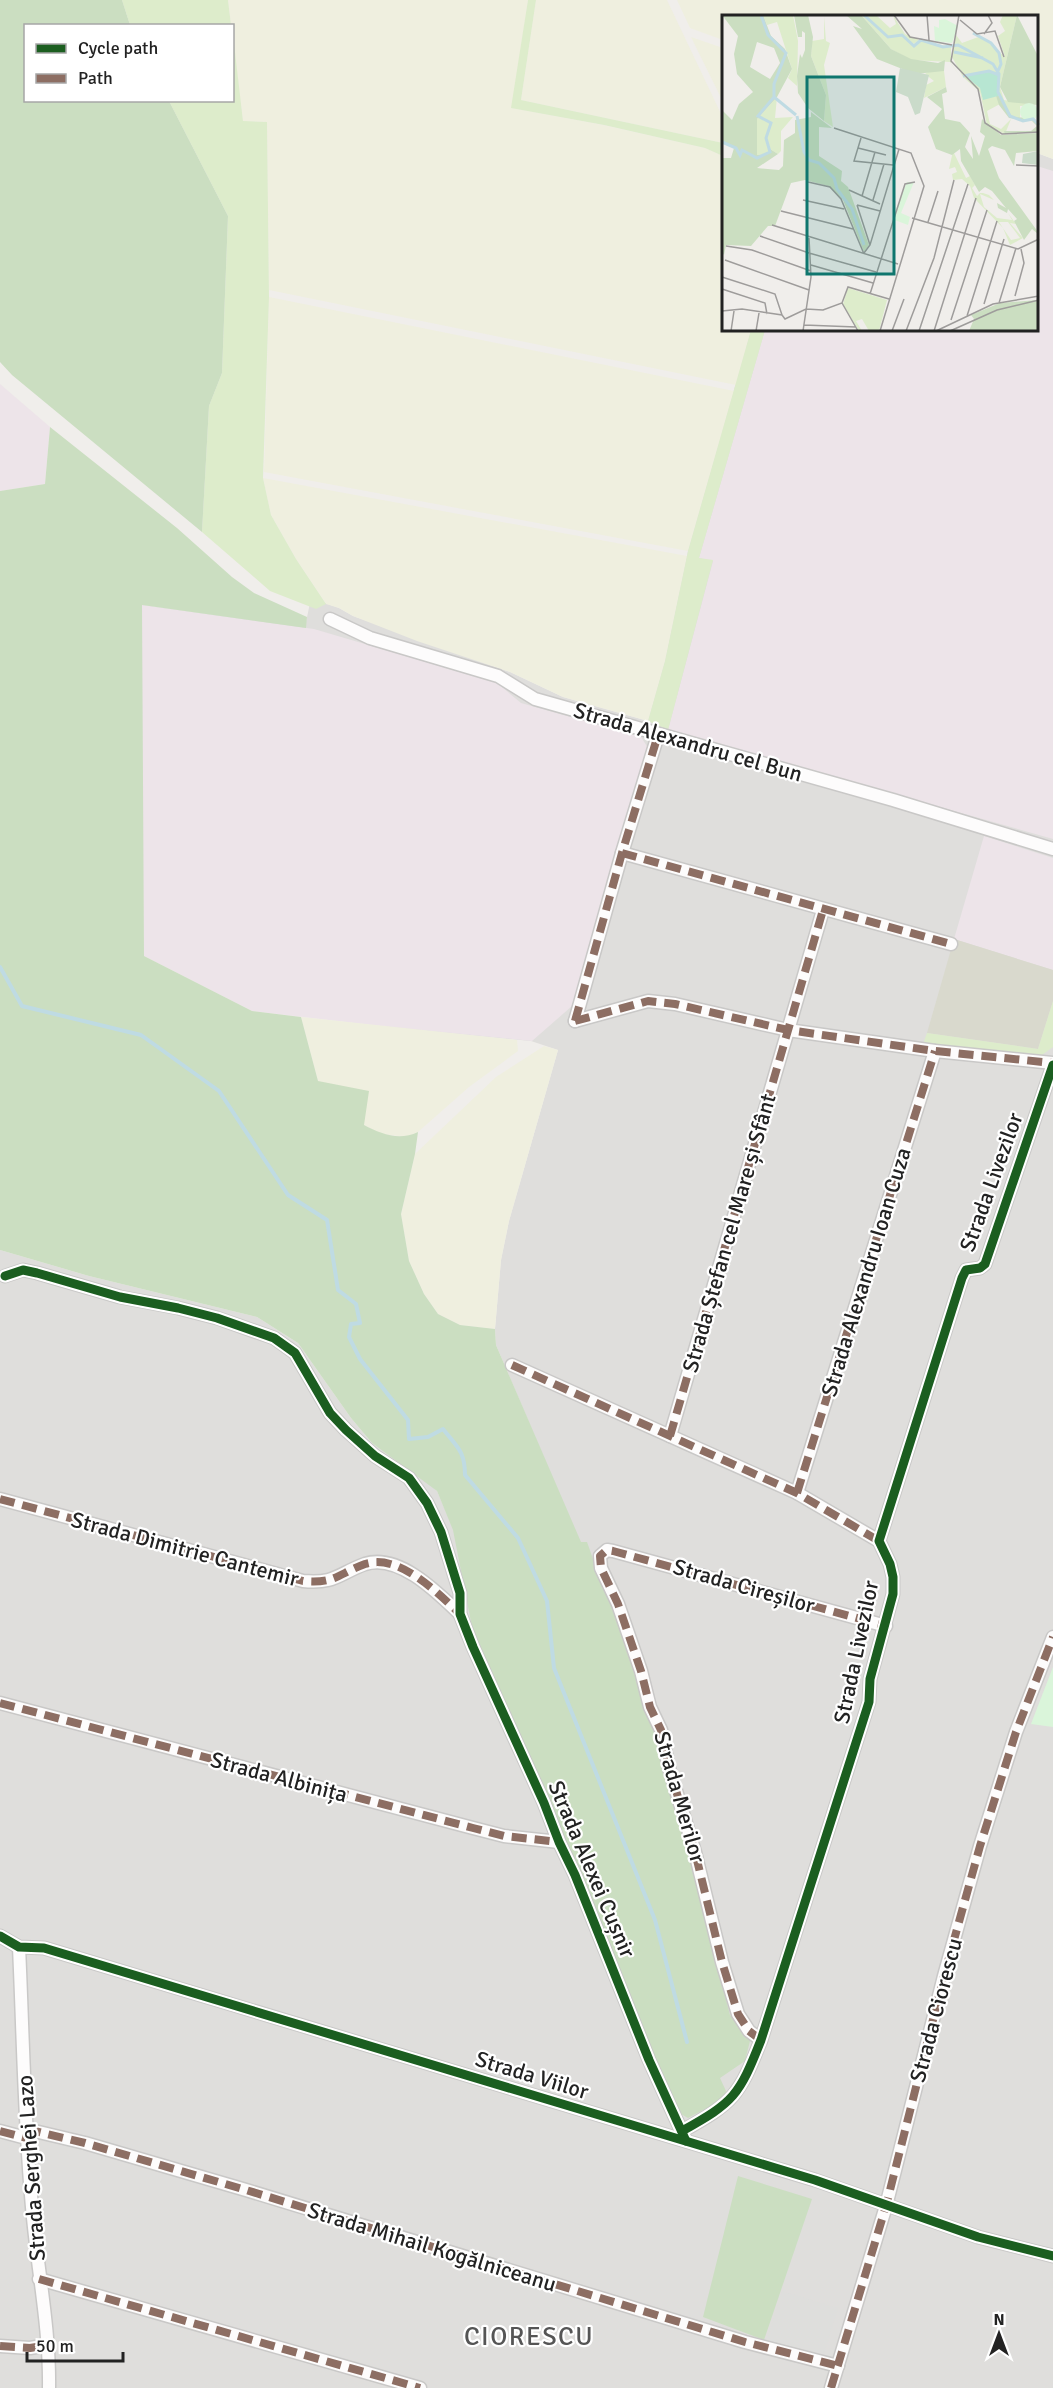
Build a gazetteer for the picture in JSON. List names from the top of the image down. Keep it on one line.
{"streets":{"street":["Strada Alexandru cel Bun","Strada Livezilor","Strada Ștefan cel Mare și Sfânt","Strada Alexandru Ioan Cuza","Strada Dimitrie Cantemir","Strada Cireșilor","Strada Albinița","Strada Merilor","Strada Alexei Cușnir","Strada Ciorescu","Strada Viilor","Strada Serghei Lazo","Strada Mihail Kogălniceanu"]},"crossings":[["Strada Livezilor","Strada Cireșilor"],["Strada Livezilor","Strada Merilor"],["Strada Livezilor","Strada Alexei Cușnir"],["Strada Livezilor","Strada Viilor"],["Strada Dimitrie Cantemir","Strada Alexei Cușnir"],["Strada Cireșilor","Strada Merilor"],["Strada Albinița","Strada Alexei Cușnir"],["Strada Alexei Cușnir","Strada Viilor"],["Strada Ciorescu","Strada Viilor"],["Strada Ciorescu","Strada Mihail Kogălniceanu"],["Strada Viilor","Strada Serghei Lazo"],["Strada Serghei Lazo","Strada Mihail Kogălniceanu"]],"districts":["CIORESCU"],"legend":["Cycle path","Path"],"scale_bar":"50 m","north":"top"}
